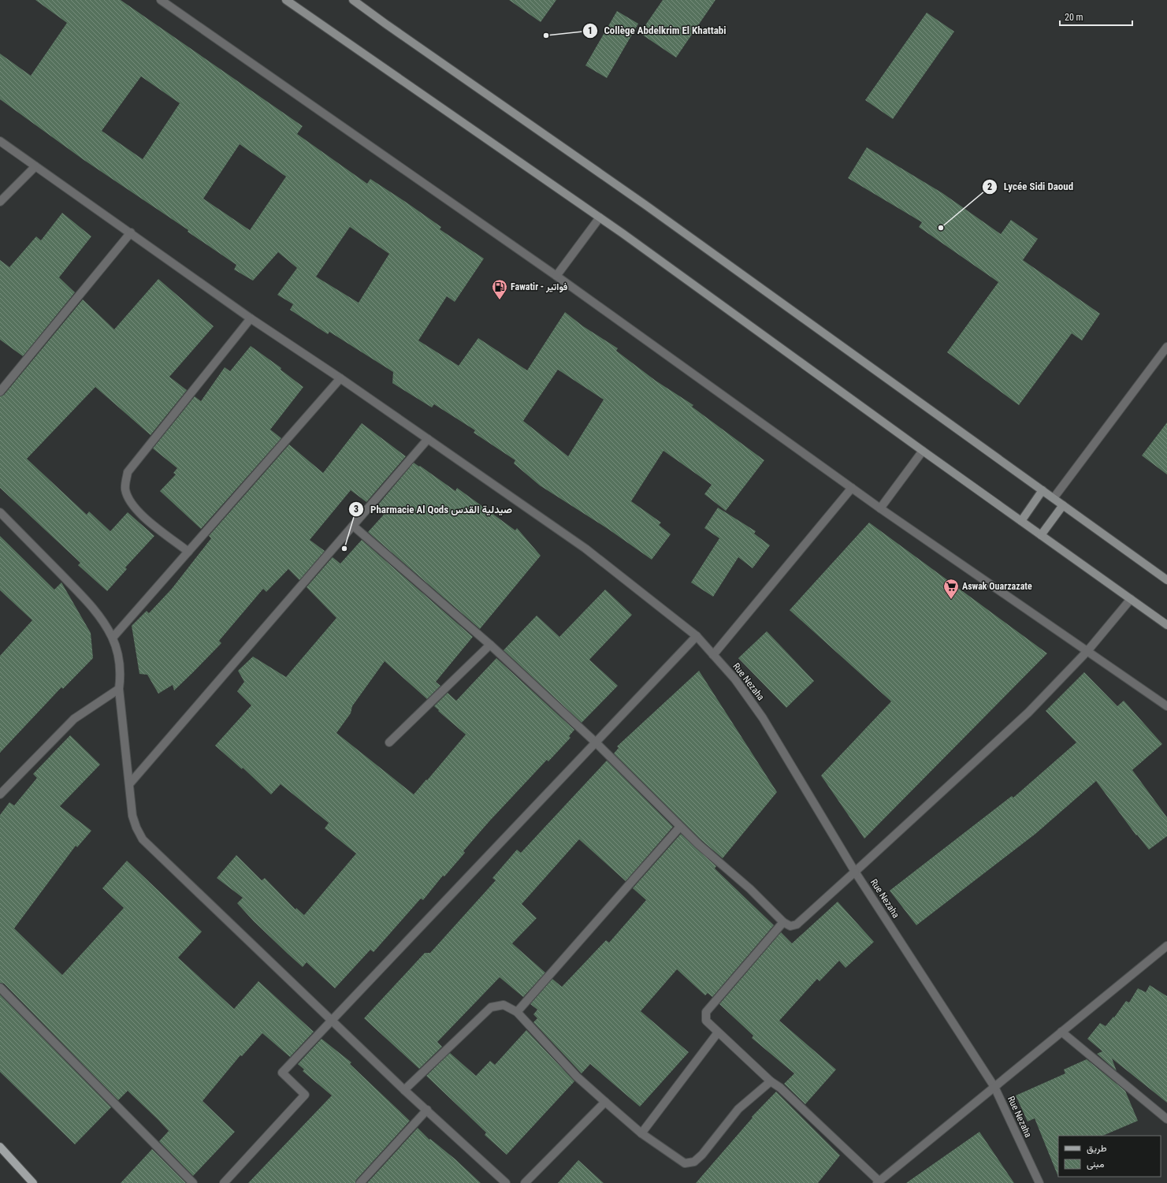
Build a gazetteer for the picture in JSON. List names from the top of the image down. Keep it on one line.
{"streets":{"street":["Rue Nezaha"]},"places":{"other":["Collège Abdelkrim El Khattabi","Lycée Sidi Daoud","Pharmacie Al Qods صيدلية القدس"],"fuel station":["Fawatir - فواتير"],"supermarket":["Aswak Ouarzazate"]},"legend":["طريق","مبنى"],"scale_bar":"20 m"}
